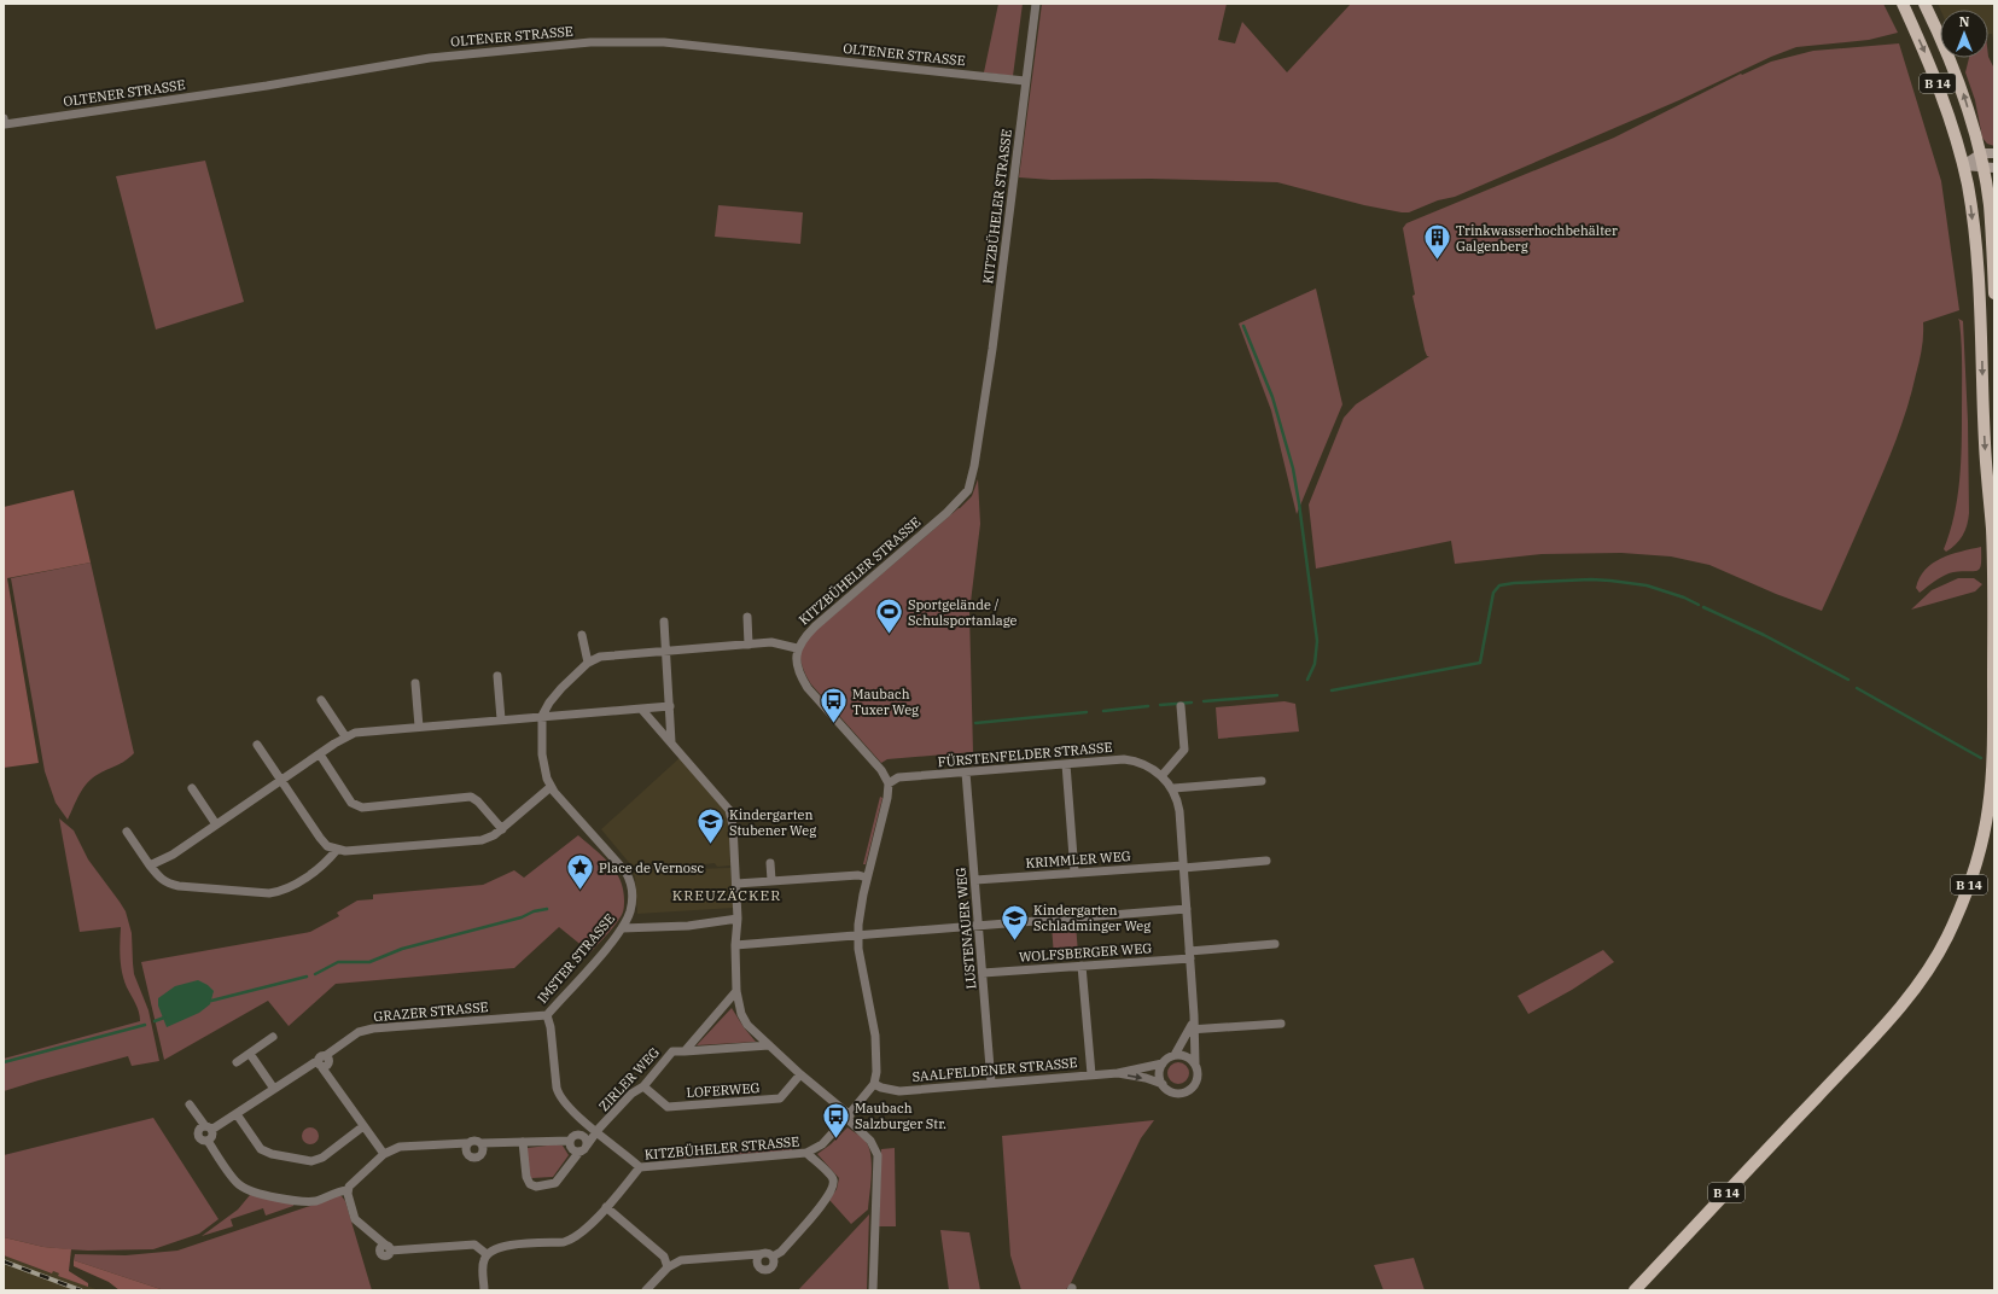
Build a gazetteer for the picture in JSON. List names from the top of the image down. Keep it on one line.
{"streets":{"main road":["B 14"],"street":["OLTENER STRASSE","KITZBÜHELER STRASSE","FÜRSTENFELDER STRASSE","KRIMMLER WEG","LUSTENAUER WEG","WOLFSBERGER WEG","IMSTER STRASSE","GRAZER STRASSE","SAALFELDENER STRASSE","ZIRLER WEG","LOFERWEG"]},"crossings":[["OLTENER STRASSE","KITZBÜHELER STRASSE"],["KITZBÜHELER STRASSE","IMSTER STRASSE"],["KITZBÜHELER STRASSE","SAALFELDENER STRASSE"],["FÜRSTENFELDER STRASSE","LUSTENAUER WEG"],["KRIMMLER WEG","LUSTENAUER WEG"],["LUSTENAUER WEG","WOLFSBERGER WEG"],["LUSTENAUER WEG","SAALFELDENER STRASSE"],["IMSTER STRASSE","GRAZER STRASSE"],["IMSTER STRASSE","ZIRLER WEG"],["ZIRLER WEG","LOFERWEG"]],"districts":["KREUZÄCKER"],"places":{"building":["Trinkwasserhochbehälter Galgenberg"],"sports":["Sportgelände / Schulsportanlage"],"bus stop":["Maubach Tuxer Weg","Maubach Salzburger Str."],"school or university":["Kindergarten Stubener Weg","Kindergarten Schladminger Weg"],"place":["Place de Vernosc"]},"north":"top"}
